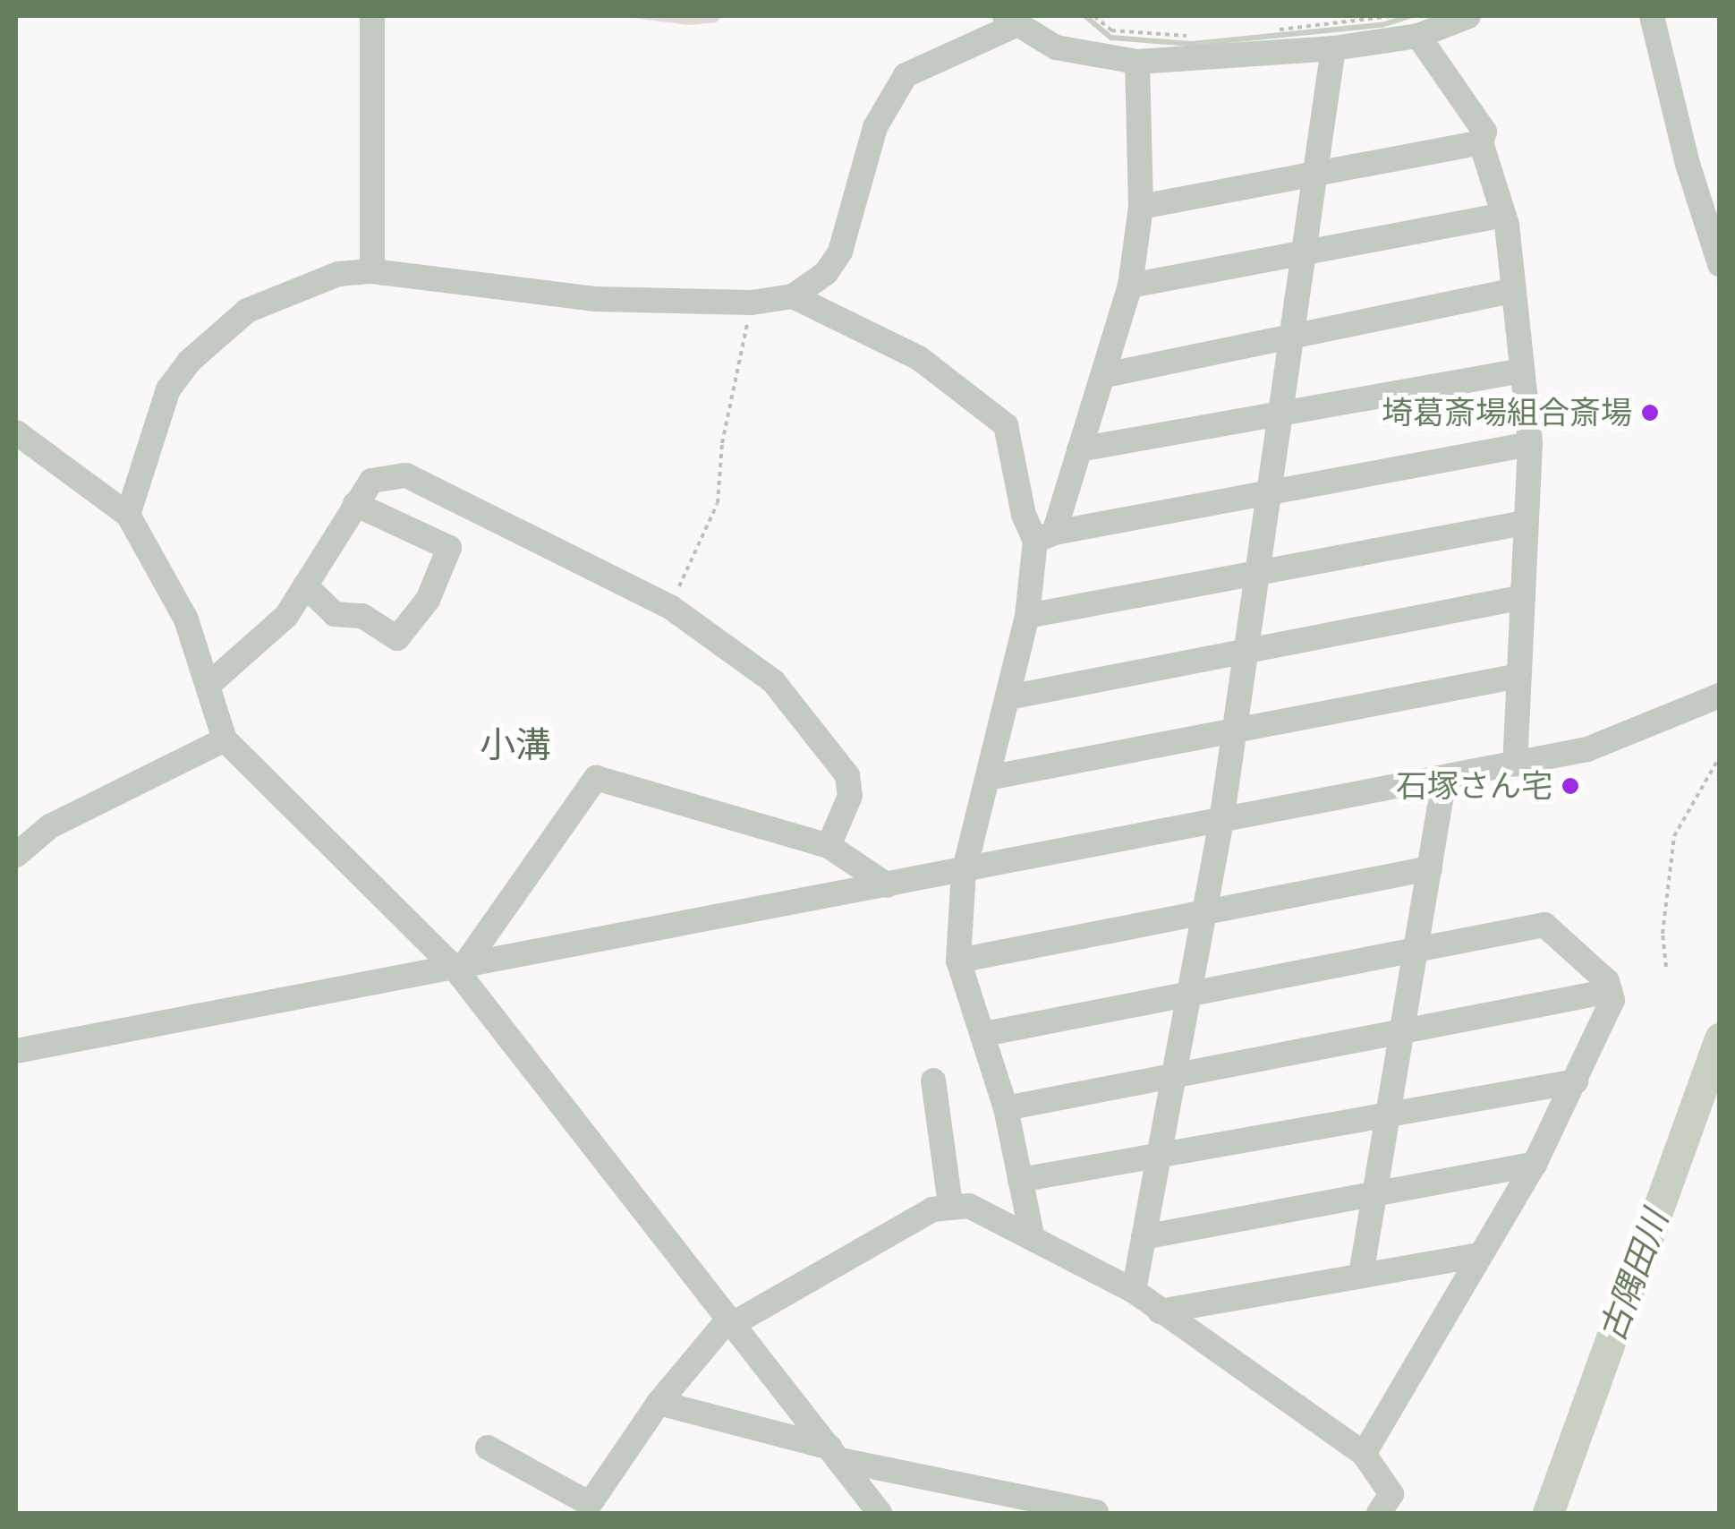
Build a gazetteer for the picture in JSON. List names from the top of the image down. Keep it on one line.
{"districts":["小溝"],"water":["古隅田川"],"places":["埼葛斎場組合斎場","石塚さん宅"]}
